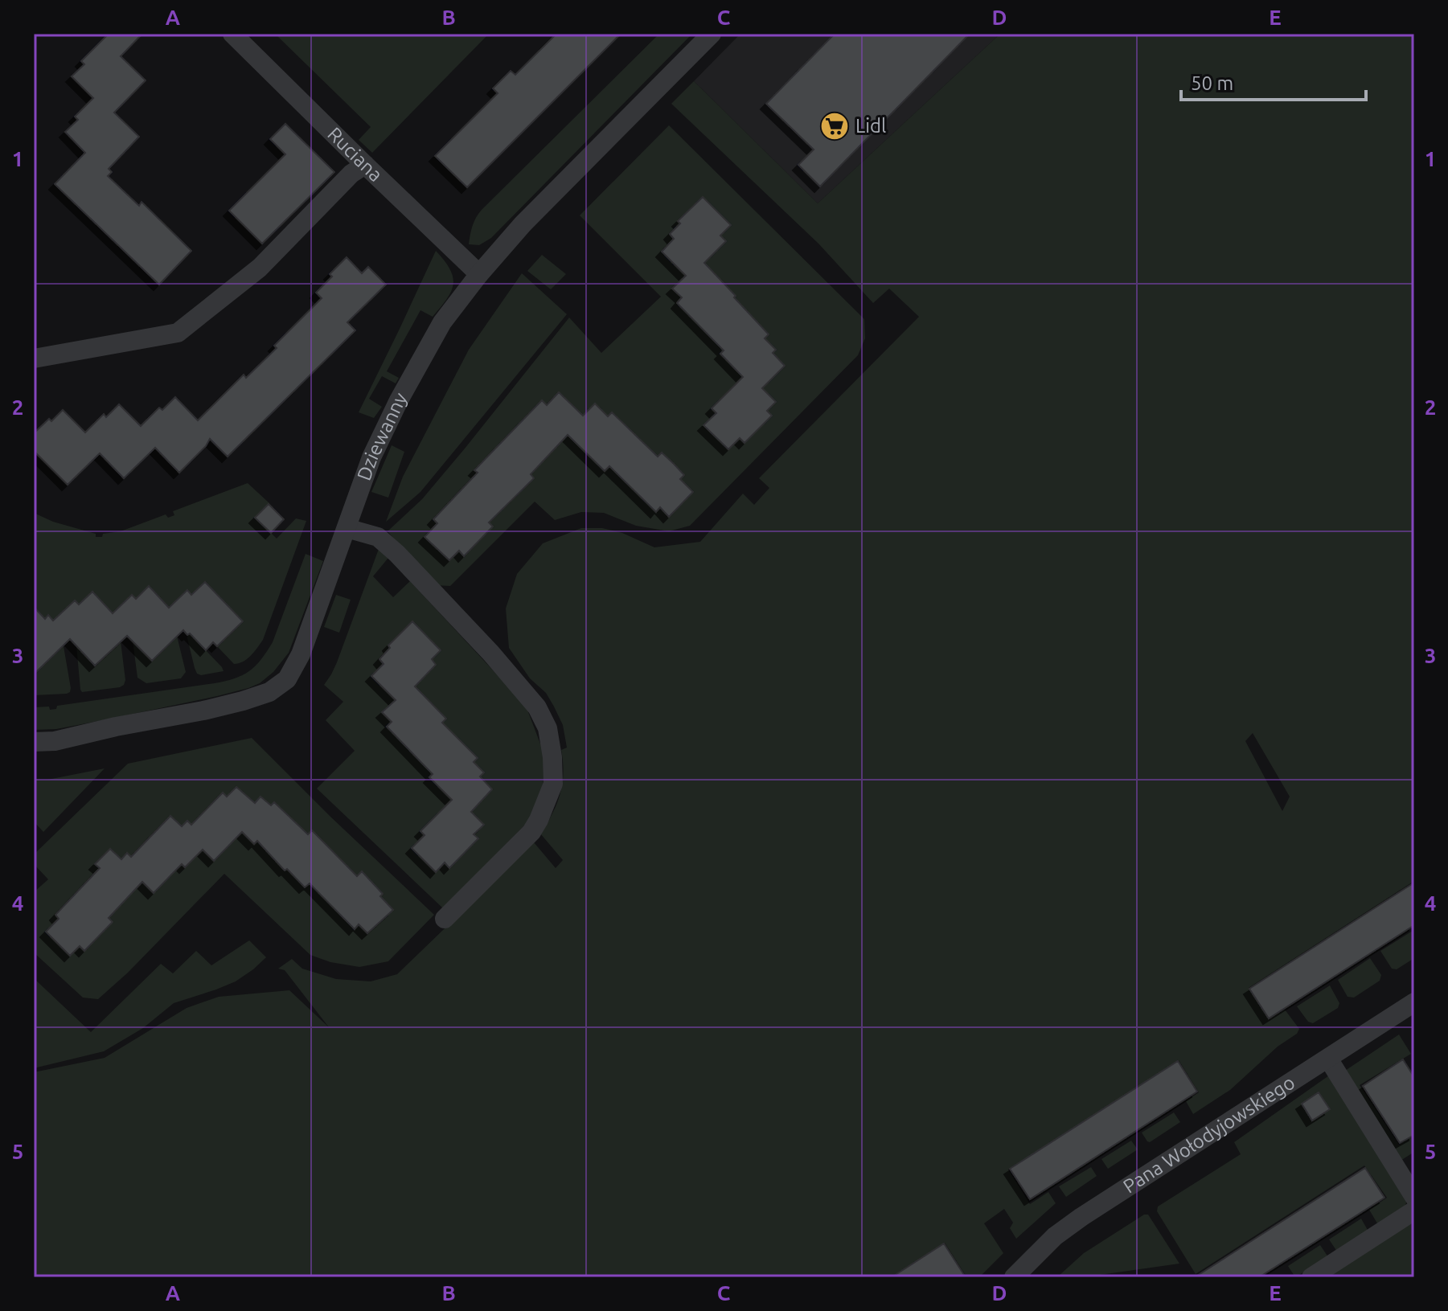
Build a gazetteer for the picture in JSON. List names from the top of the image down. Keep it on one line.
{"streets":{"street":["Ruciana","Dziewanny","Pana Wołodyjowskiego"]},"crossings":[["Ruciana","Dziewanny"]],"places":{"supermarket":["Lidl"]},"scale_bar":"50 m","grid":{"columns":["A","B","C","D","E"],"rows":["1","2","3","4","5"]}}
